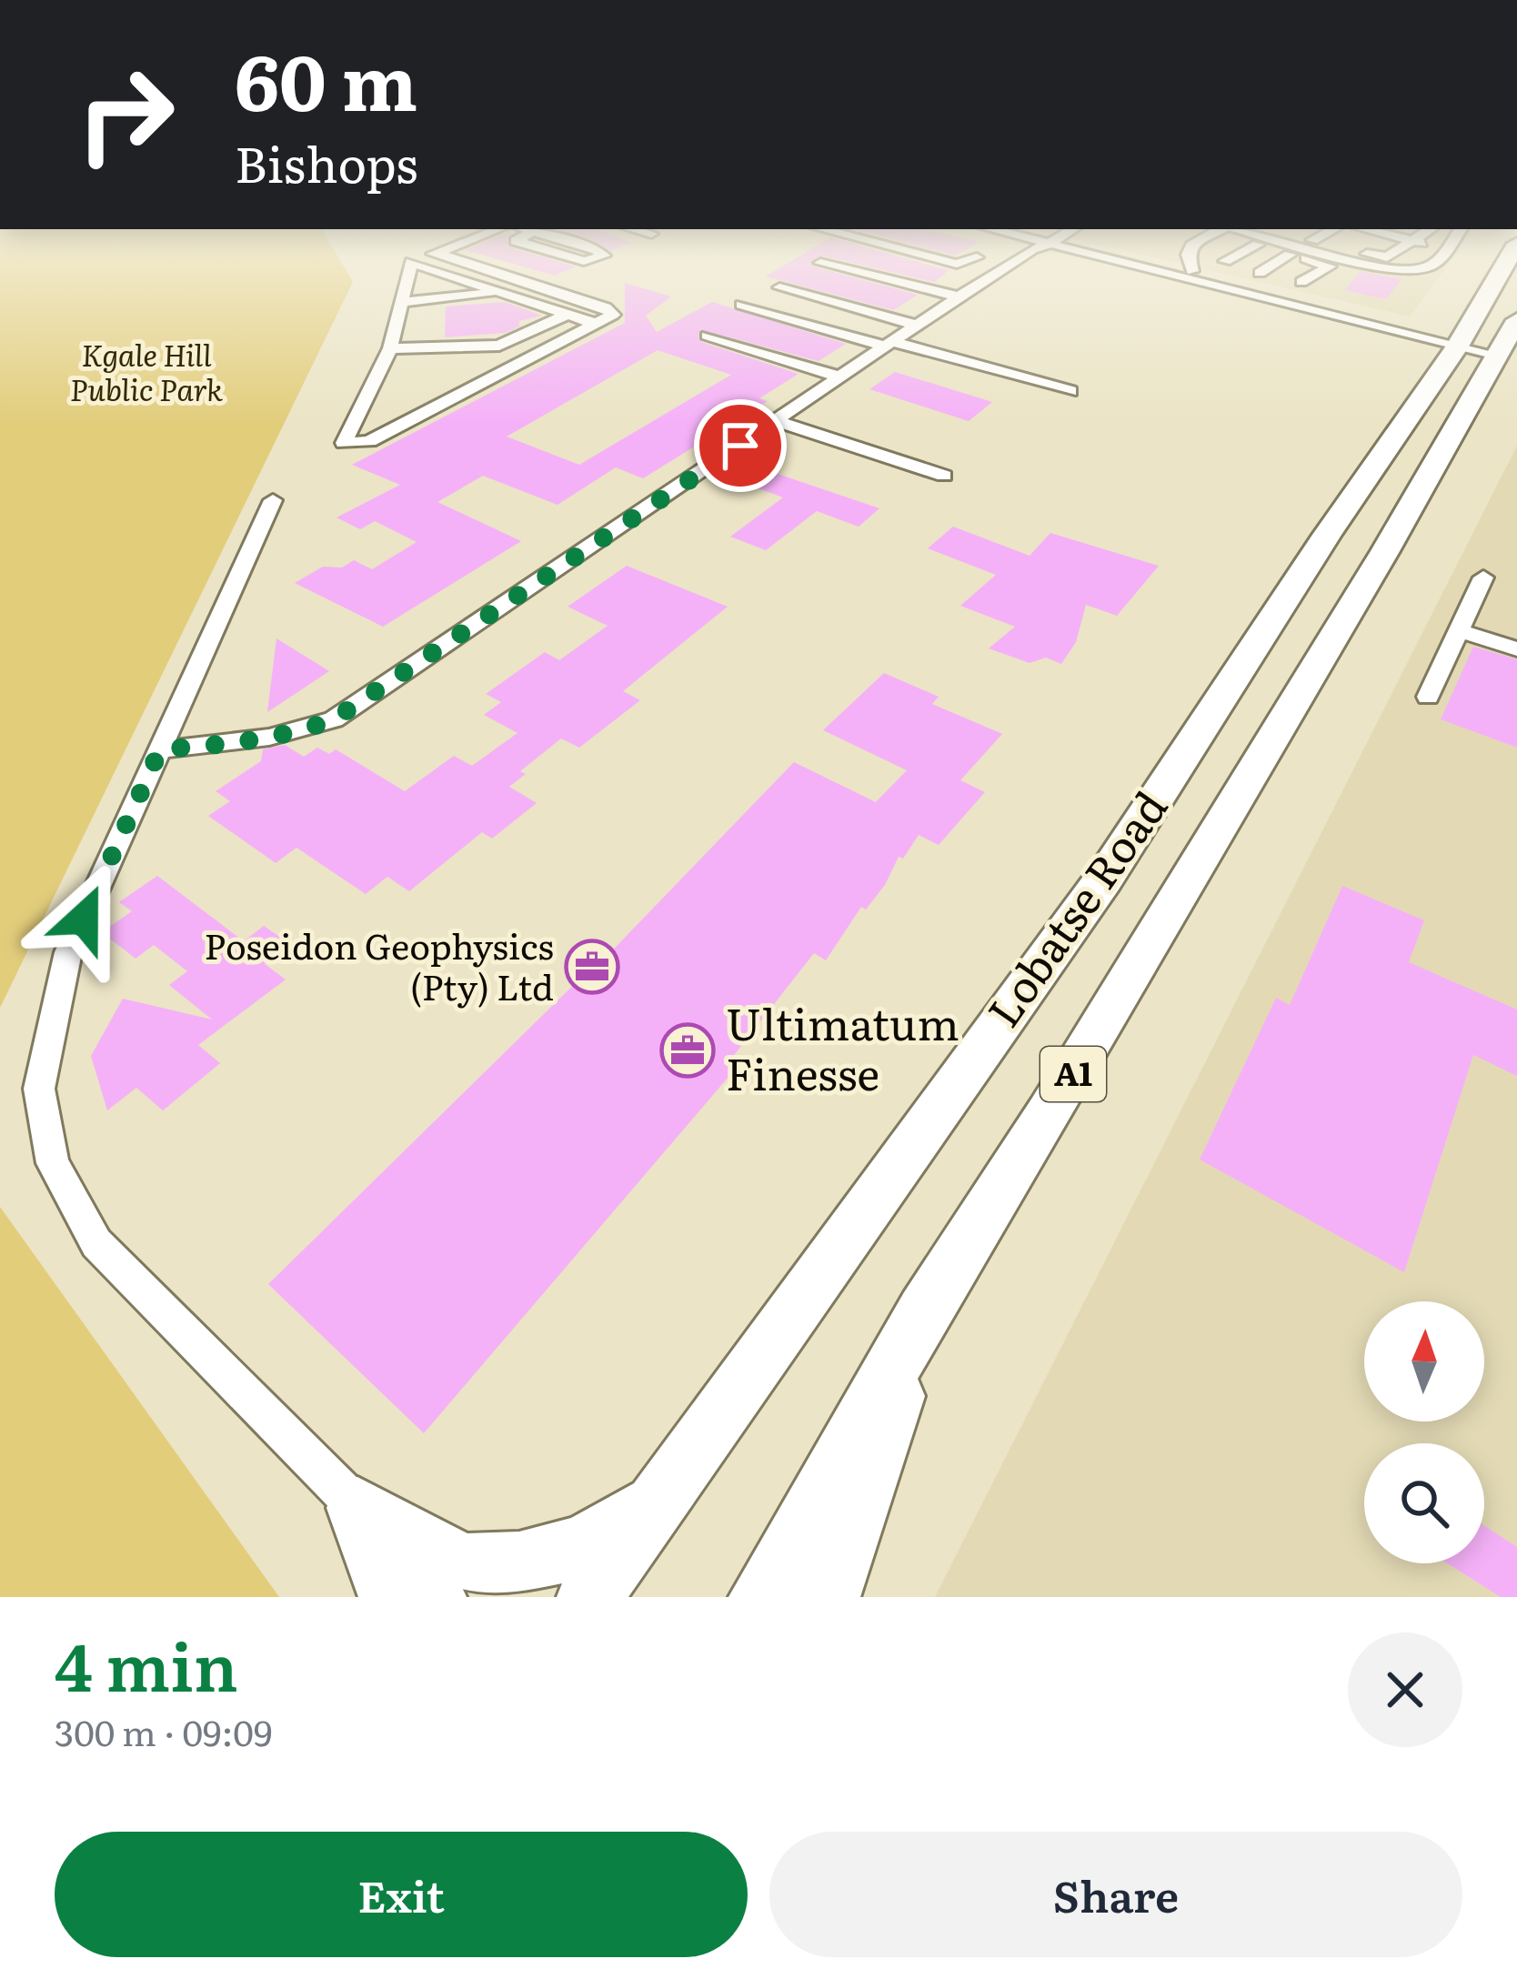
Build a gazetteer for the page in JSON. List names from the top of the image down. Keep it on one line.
{"streets":{"highway":["Lobatse Road","A1"]},"crossings":[["Lobatse Road","A1"]],"parks":["Kgale Hill Public Park"],"places":{"office":["Poseidon Geophysics (Pty) Ltd","Ultimatum Finesse"]},"north":"top","page":{"turn":["60 m","Bishops"],"heading":["4 min","300 m · 09:09"],"buttons":["Exit","Share"]}}
